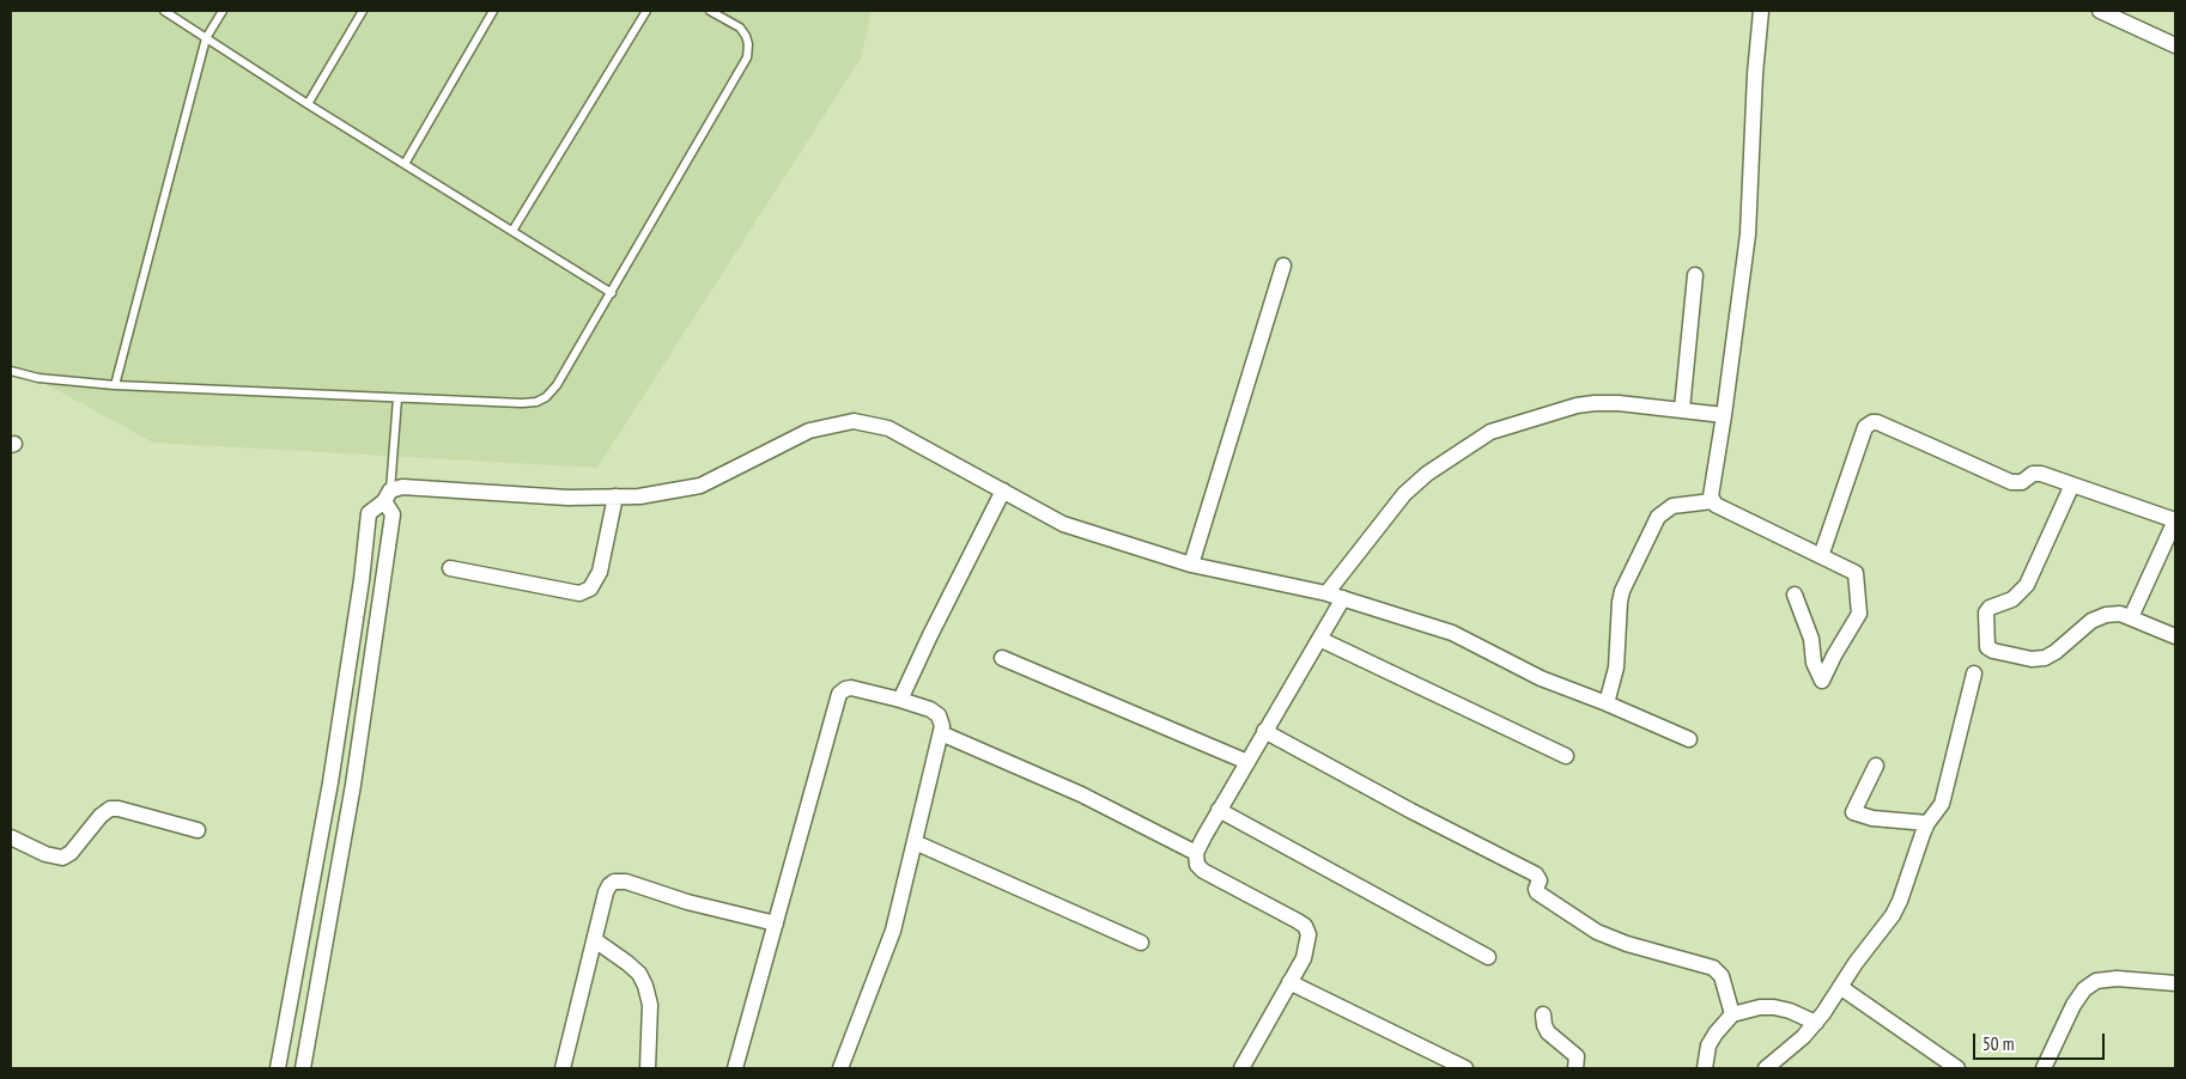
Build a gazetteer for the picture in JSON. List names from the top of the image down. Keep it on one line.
{"scale_bar":"50 m"}
